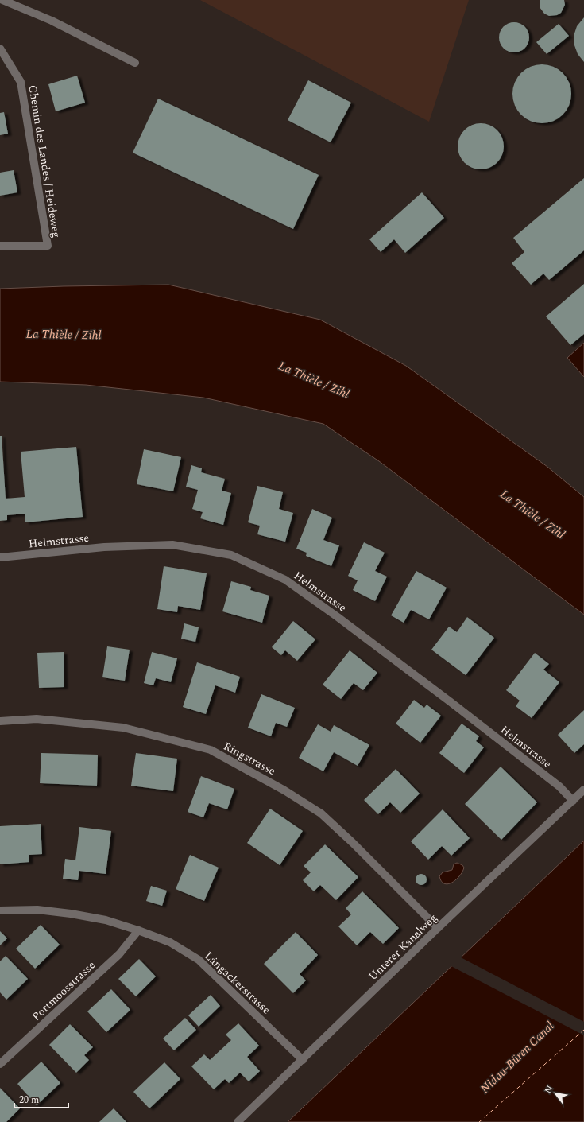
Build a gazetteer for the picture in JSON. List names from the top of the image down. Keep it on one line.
{"streets":{"street":["Chemin des Landes / Heideweg","Helmstrasse","Ringstrasse","Unterer Kanalweg","Längackerstrasse","Portmoosstrasse"]},"crossings":[["Helmstrasse","Unterer Kanalweg"],["Ringstrasse","Unterer Kanalweg"],["Unterer Kanalweg","Längackerstrasse"],["Längackerstrasse","Portmoosstrasse"]],"water":["La Thièle / Zihl","Nidau-Büren Canal"],"scale_bar":"20 m","north":"top left"}
